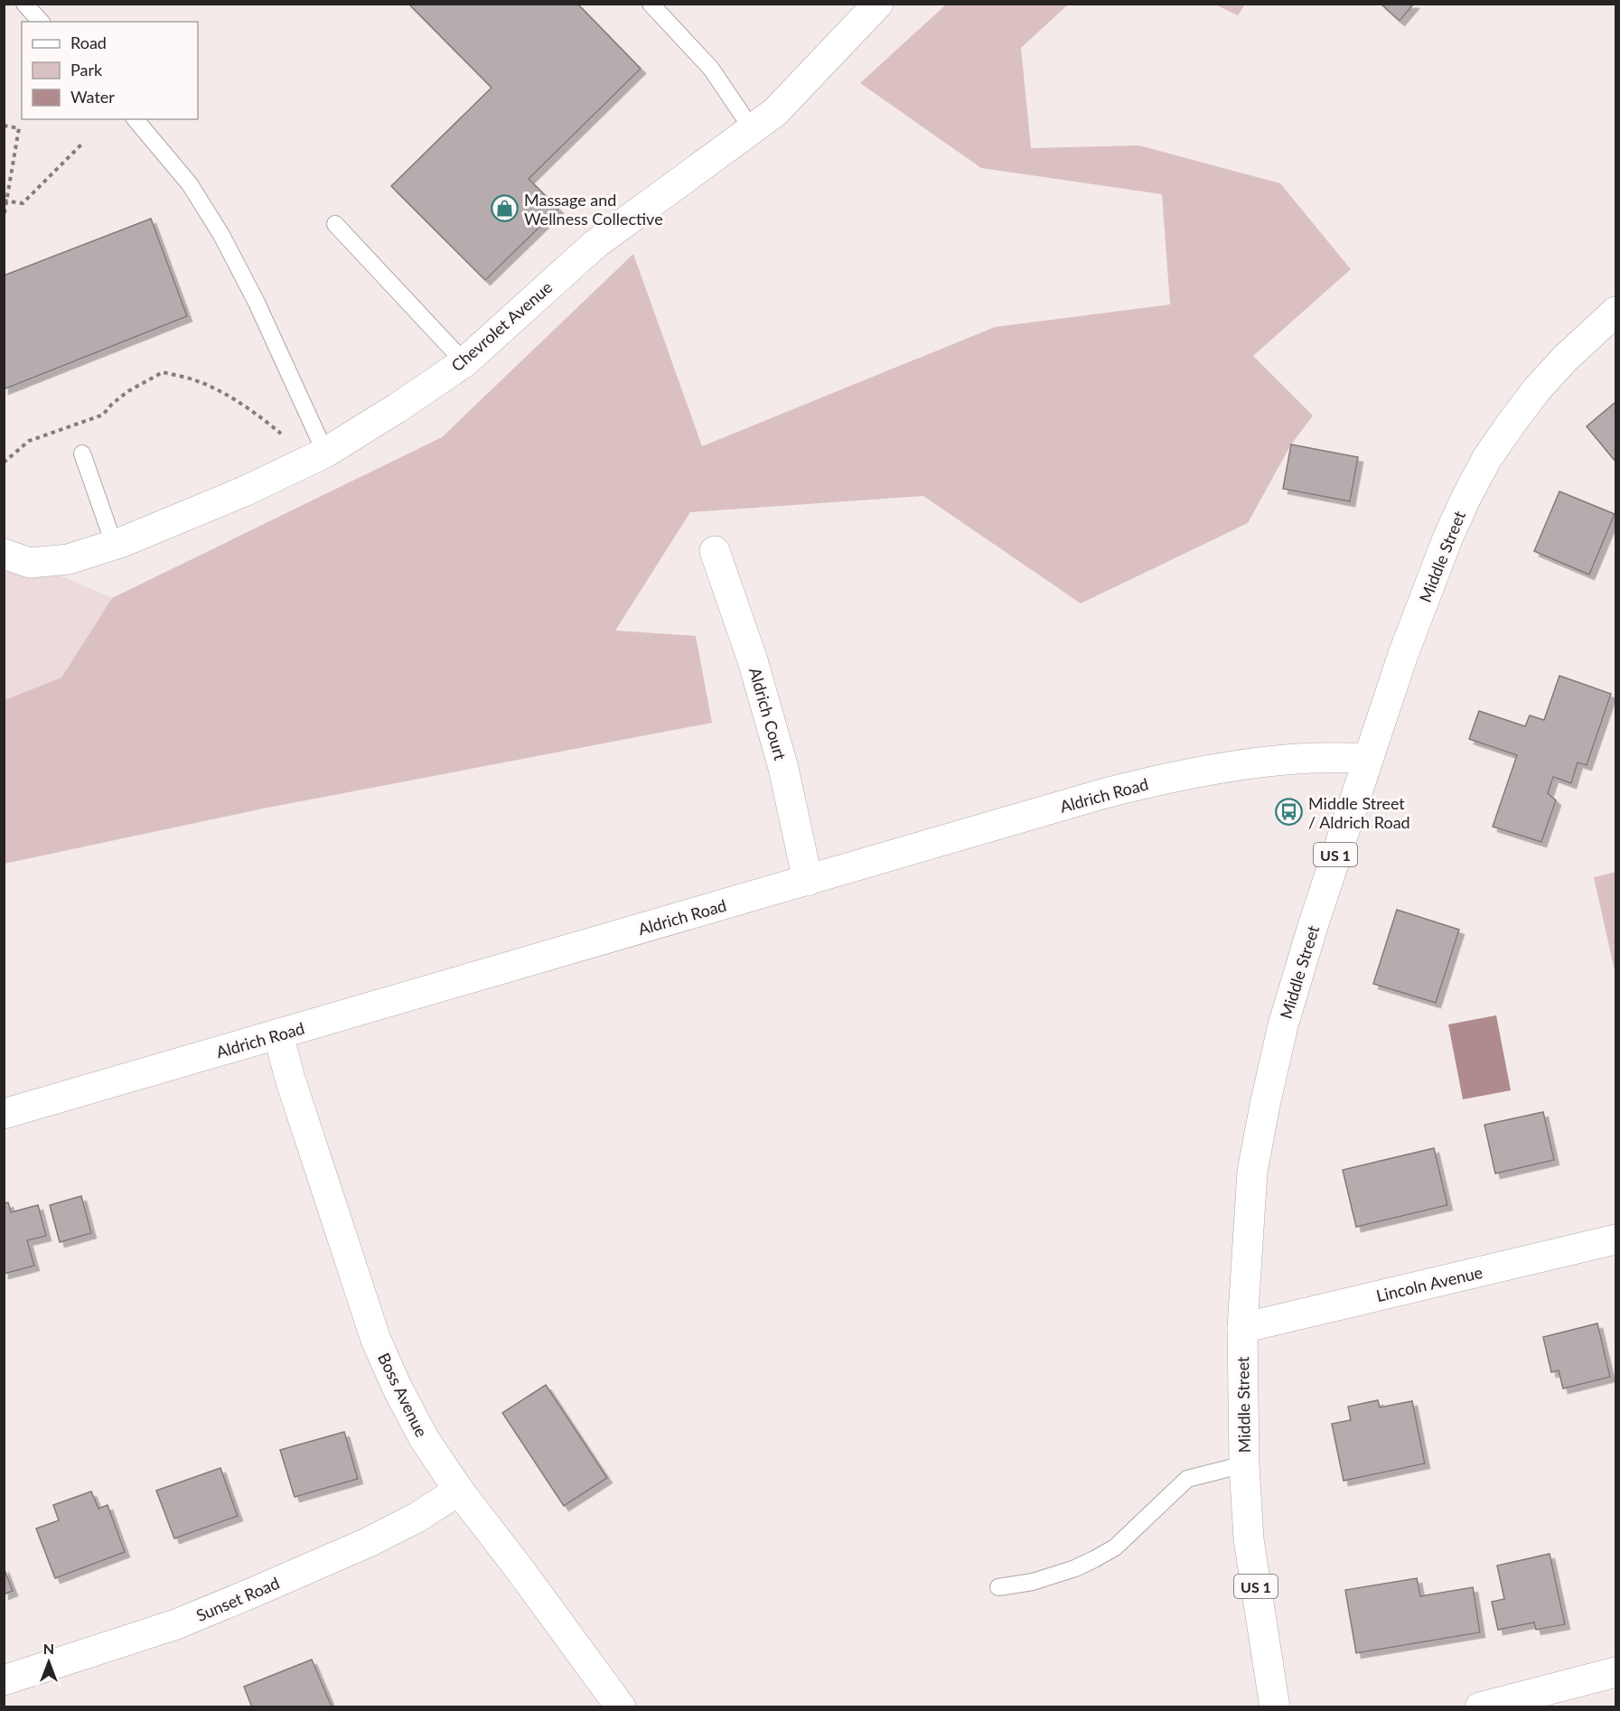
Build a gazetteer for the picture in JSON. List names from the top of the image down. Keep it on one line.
{"streets":{"street":["Chevrolet Avenue","Middle Street","Aldrich Court","Aldrich Road","US 1","Lincoln Avenue","Boss Avenue","Sunset Road"]},"crossings":[["Middle Street","Aldrich Road"],["Middle Street","Lincoln Avenue"],["Aldrich Court","Aldrich Road"],["Aldrich Road","Boss Avenue"],["Boss Avenue","Sunset Road"]],"places":{"shop":["Massage and Wellness Collective"],"bus stop":["Middle Street / Aldrich Road"]},"legend":["Road","Park","Water"],"north":"top"}
